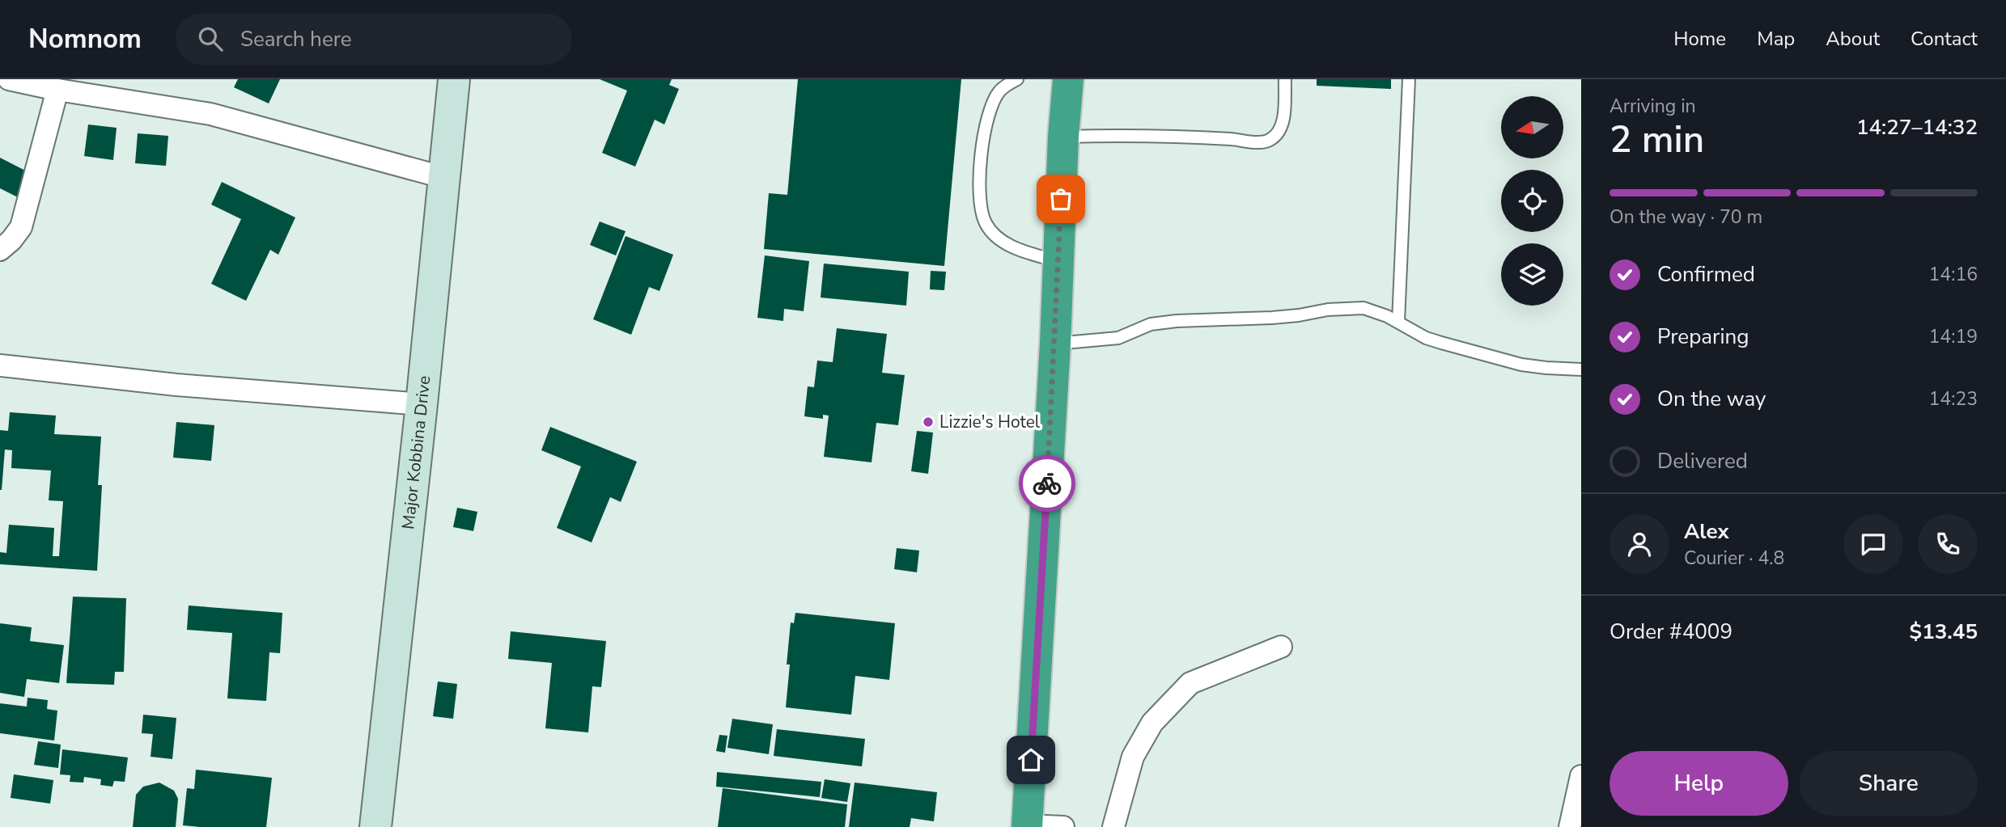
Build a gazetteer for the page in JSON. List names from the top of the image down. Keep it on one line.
{"streets":{"street":["Major Kobbina Drive"]},"places":["Lizzie's Hotel"],"north":"left","page":{"header":"Nomnom","search":"Search here","nav":["Home","Map","About","Contact"],"heading":["2 min","Arriving in","14:27–14:32"],"panel":["Alex","Courier · 4.8","Order #4009","$13.45"],"bar":"On the way · 70 m","list":[["Confirmed","14:16"],["Preparing","14:19"],["On the way","14:23"],"Delivered"],"buttons":["Help","Share"]}}
